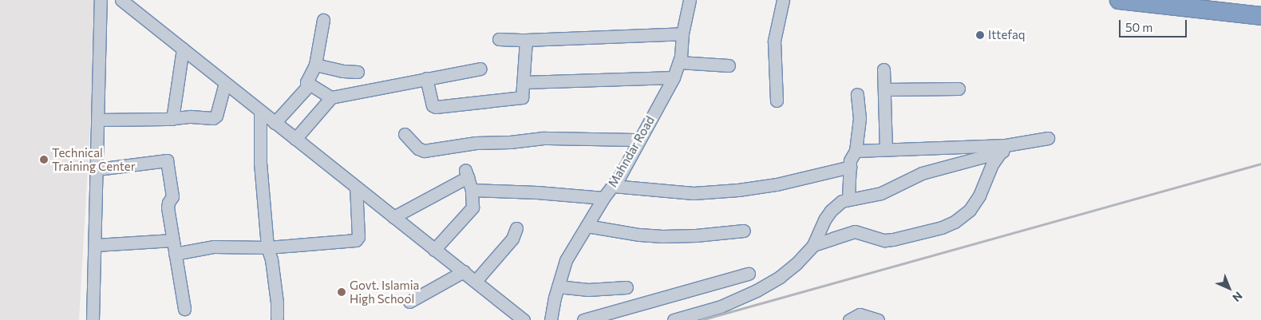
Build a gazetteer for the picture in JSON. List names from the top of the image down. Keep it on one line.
{"streets":{"street":["Mahndar Road"]},"places":["Ittefaq","Technical Training Center","Govt. Islamia High School"],"scale_bar":"50 m","north":"bottom right"}
